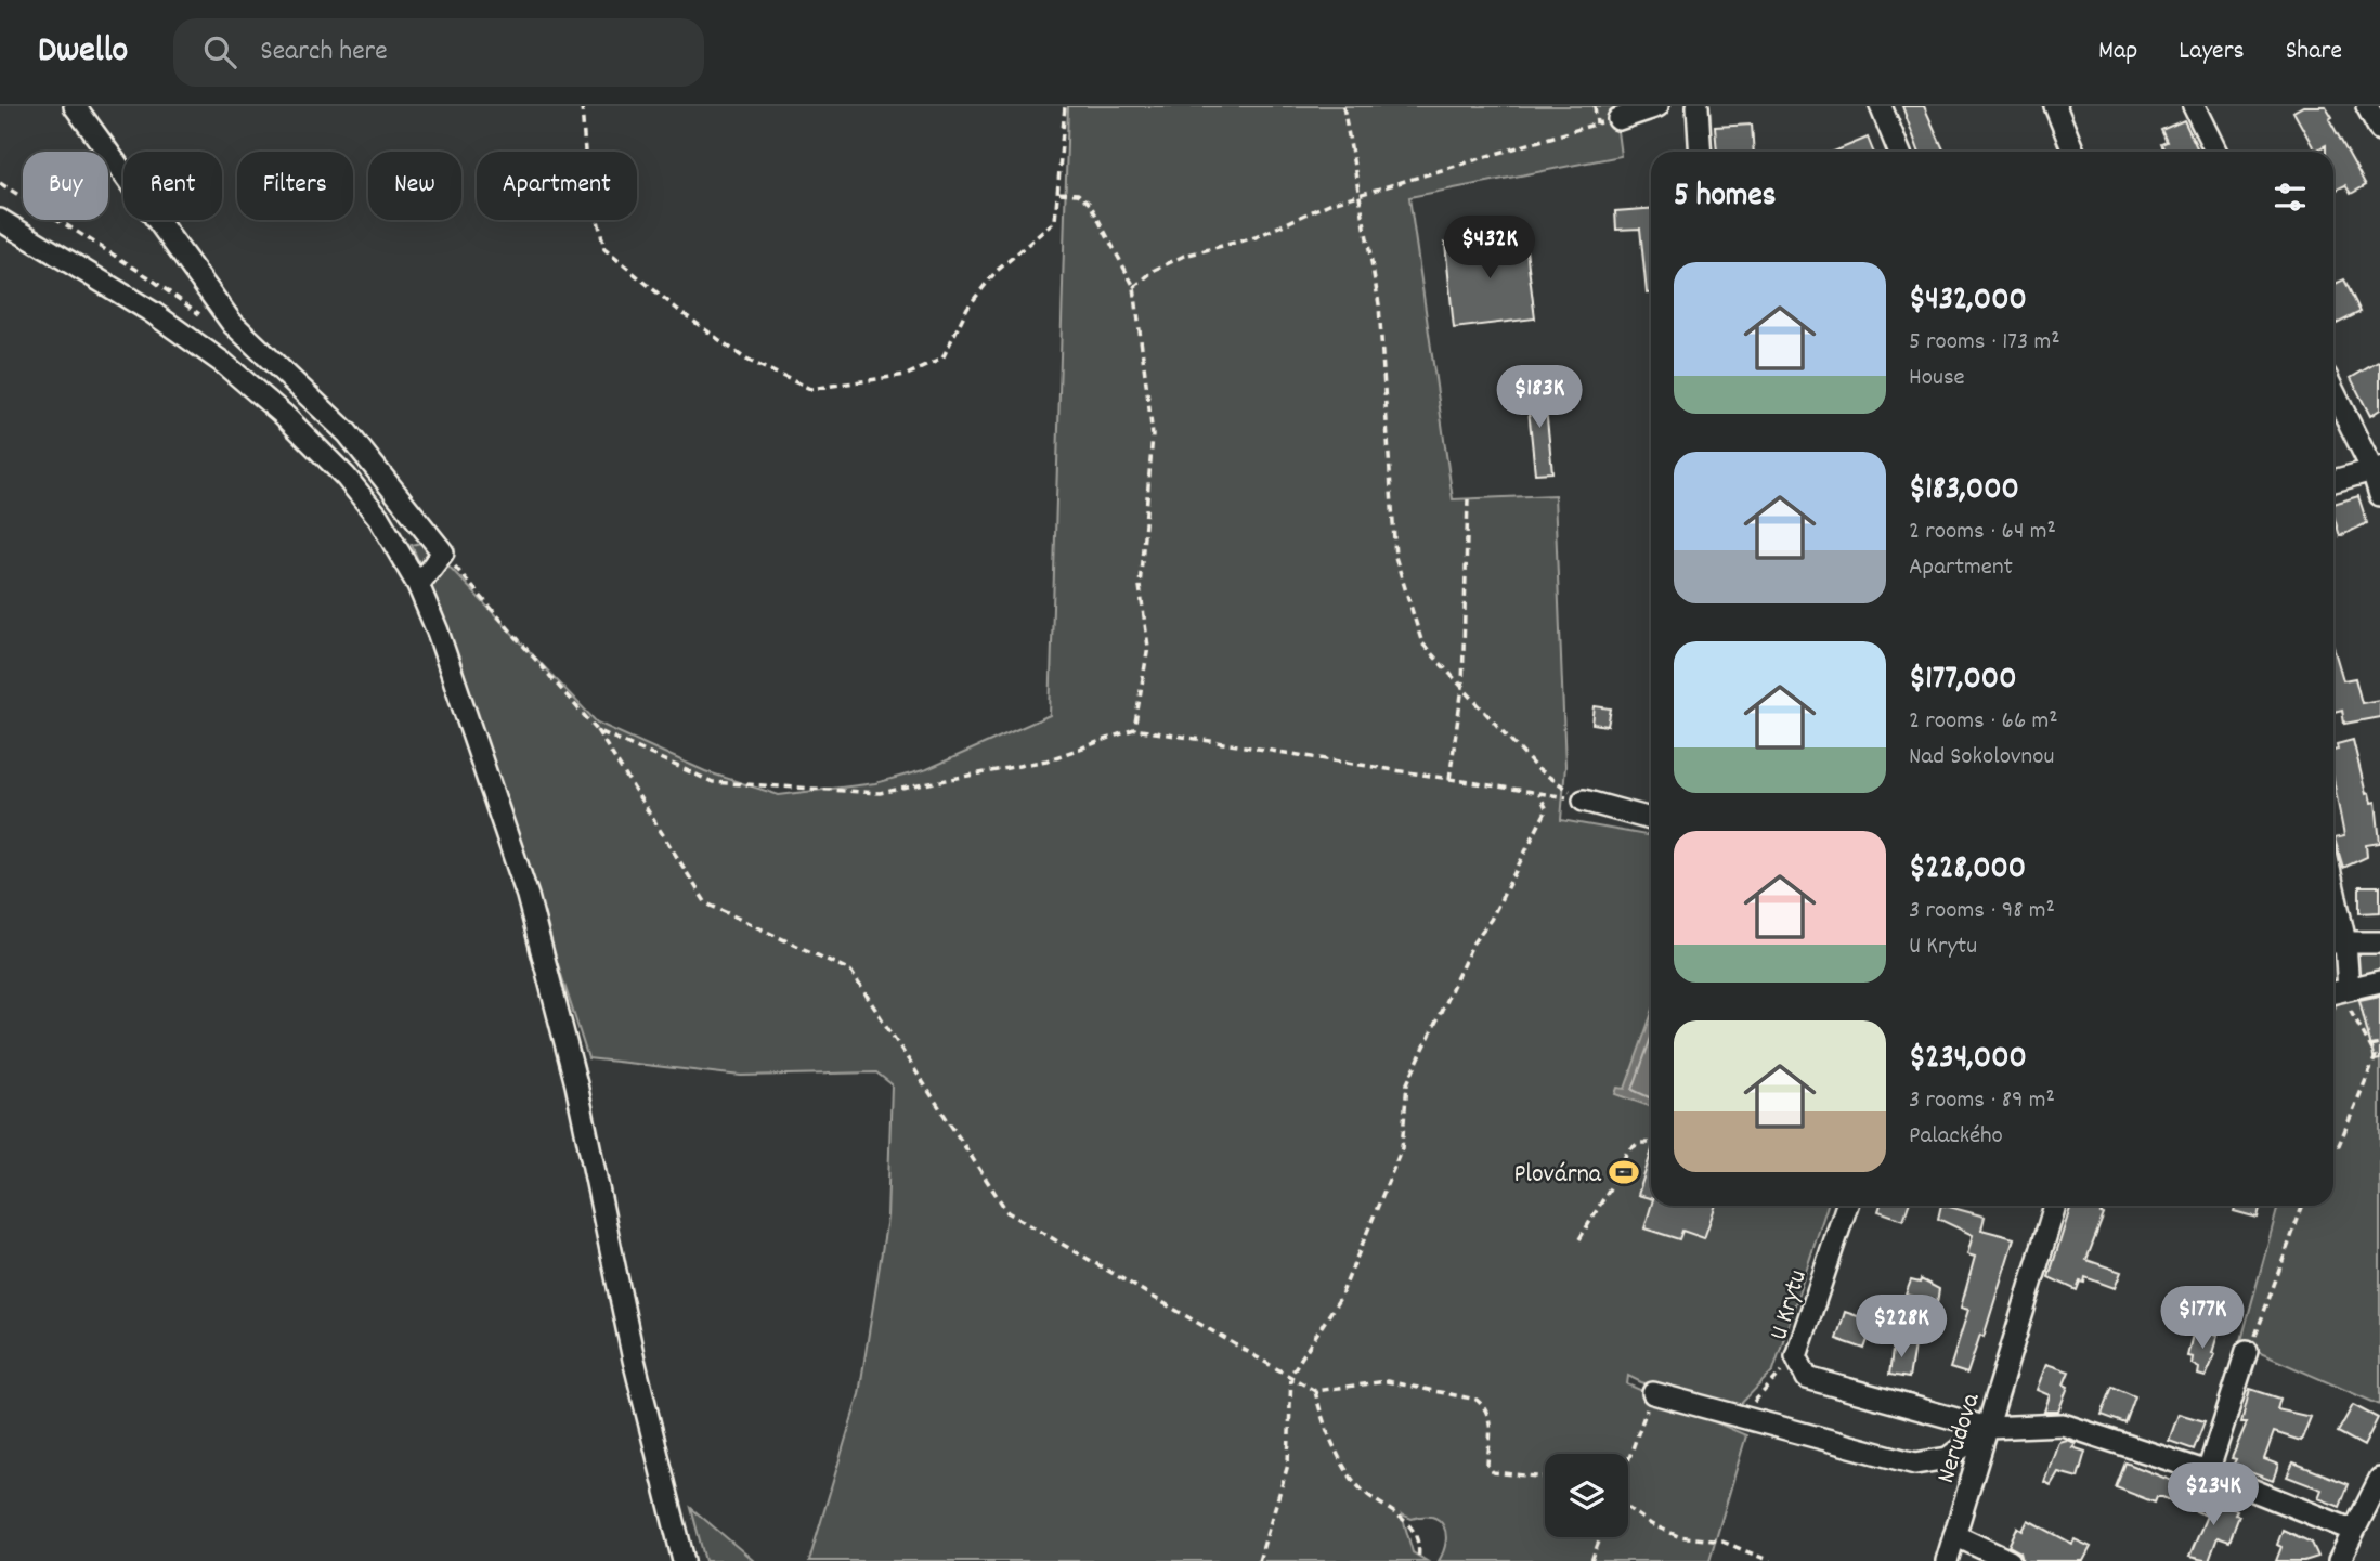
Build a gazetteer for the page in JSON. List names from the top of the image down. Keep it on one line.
{"streets":{"street":["U Krytu","Nerudova"]},"crossings":[["U Krytu","Nerudova"]],"places":{"sports":["Plovárna"]},"page":{"header":"Dwello","search":"Search here","nav":["Map","Layers","Share"],"chip":["Buy","Rent","Filters","New","Apartment"],"heading":"5 homes","price":["$432K","$183K","$177K","$228K","$234K"],"list":[{"name":"$432,000","note":"5 rooms · 173 m² · House"},{"name":"$183,000","note":"2 rooms · 64 m² · Apartment"},{"name":"$177,000","note":"2 rooms · 66 m² · Nad Sokolovnou"},{"name":"$228,000","note":"3 rooms · 98 m² · U Krytu"},{"name":"$234,000","note":"3 rooms · 89 m² · Palackého"}]}}
